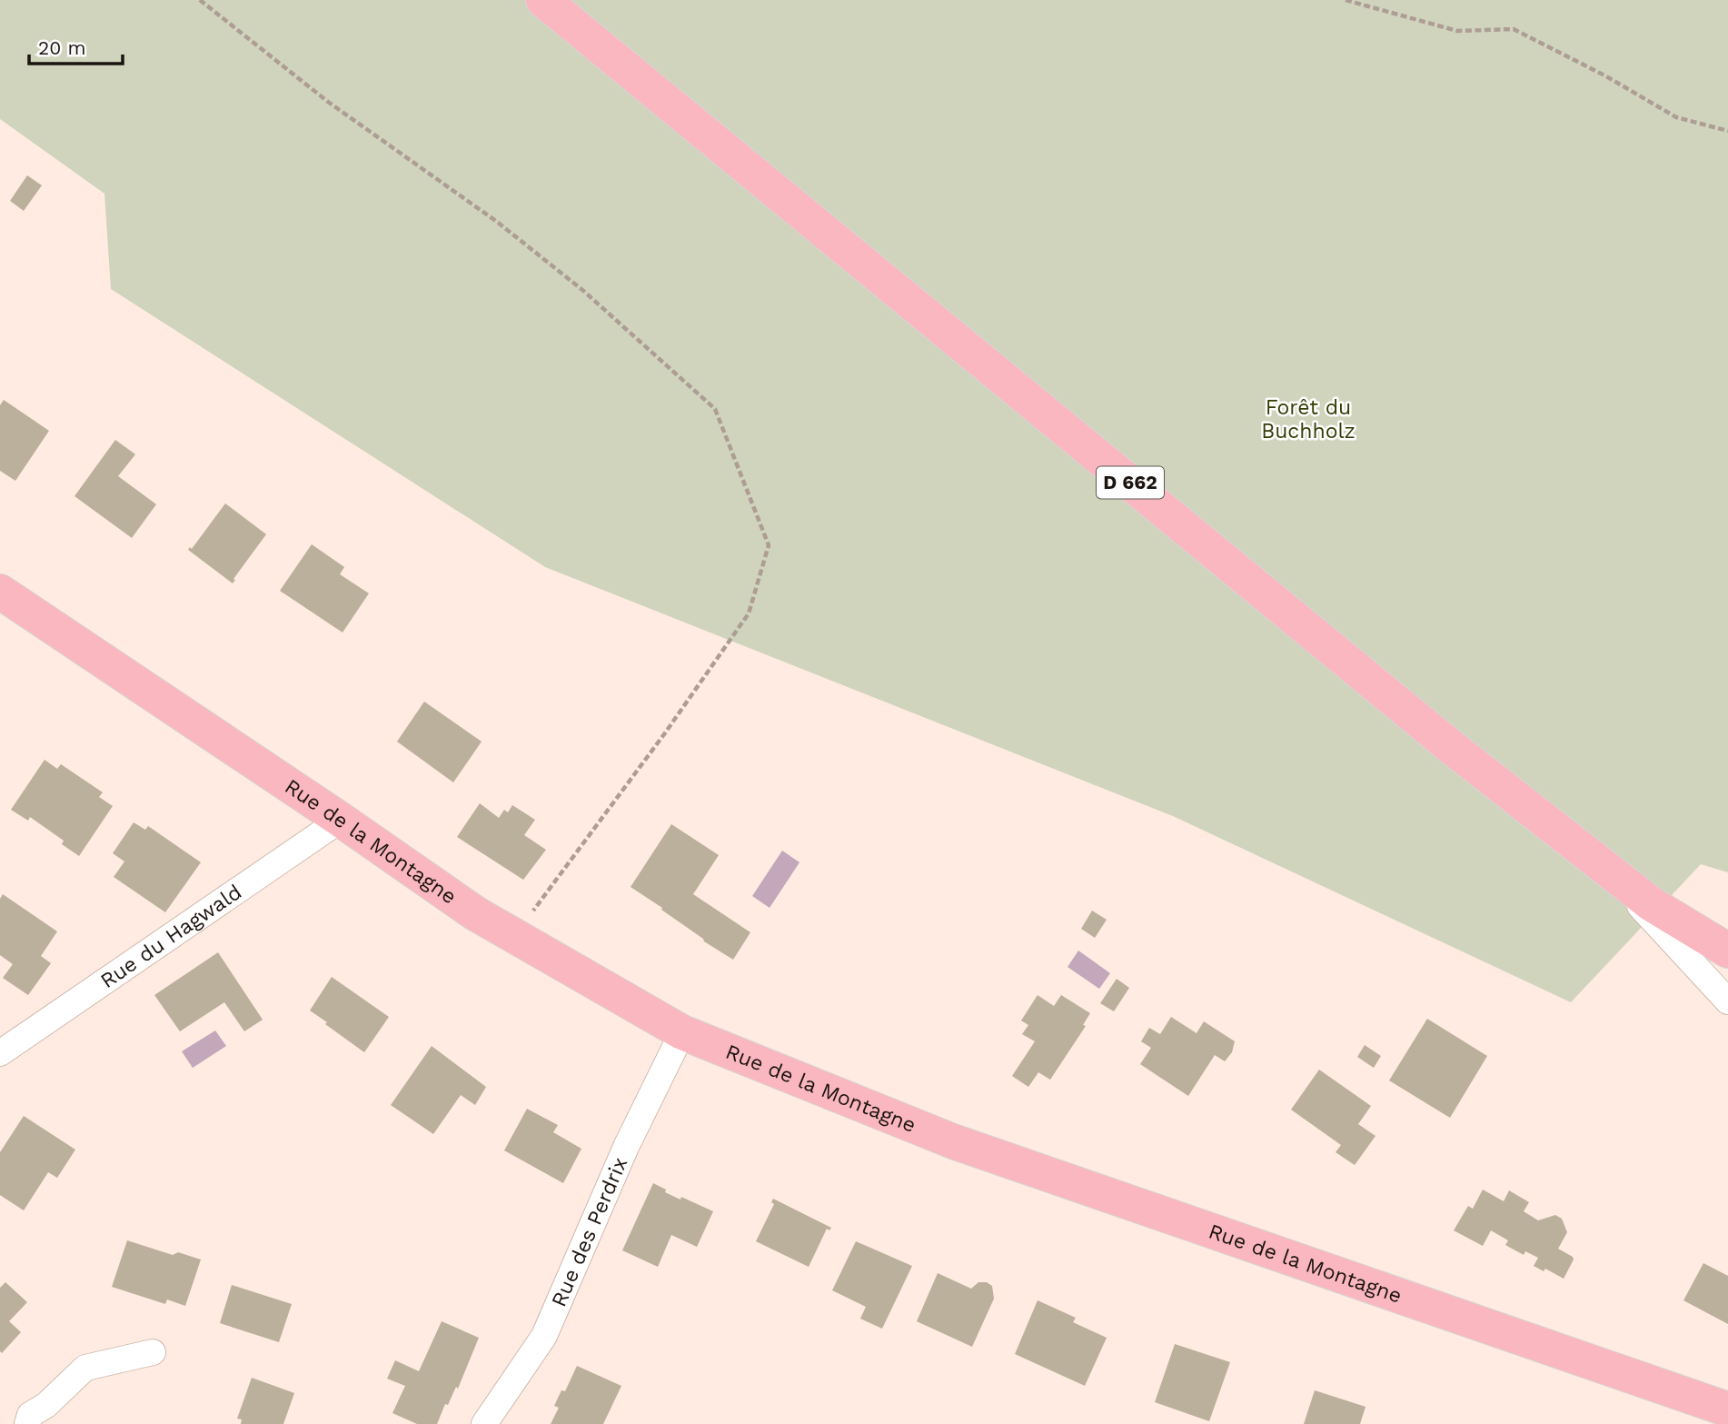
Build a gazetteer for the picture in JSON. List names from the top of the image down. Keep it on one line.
{"streets":{"main road":["D 662","Rue de la Montagne"],"street":["Rue du Hagwald","Rue des Perdrix"]},"crossings":[["Rue de la Montagne","Rue du Hagwald"],["Rue de la Montagne","Rue des Perdrix"]],"parks":["Forêt du Buchholz"],"scale_bar":"20 m"}
